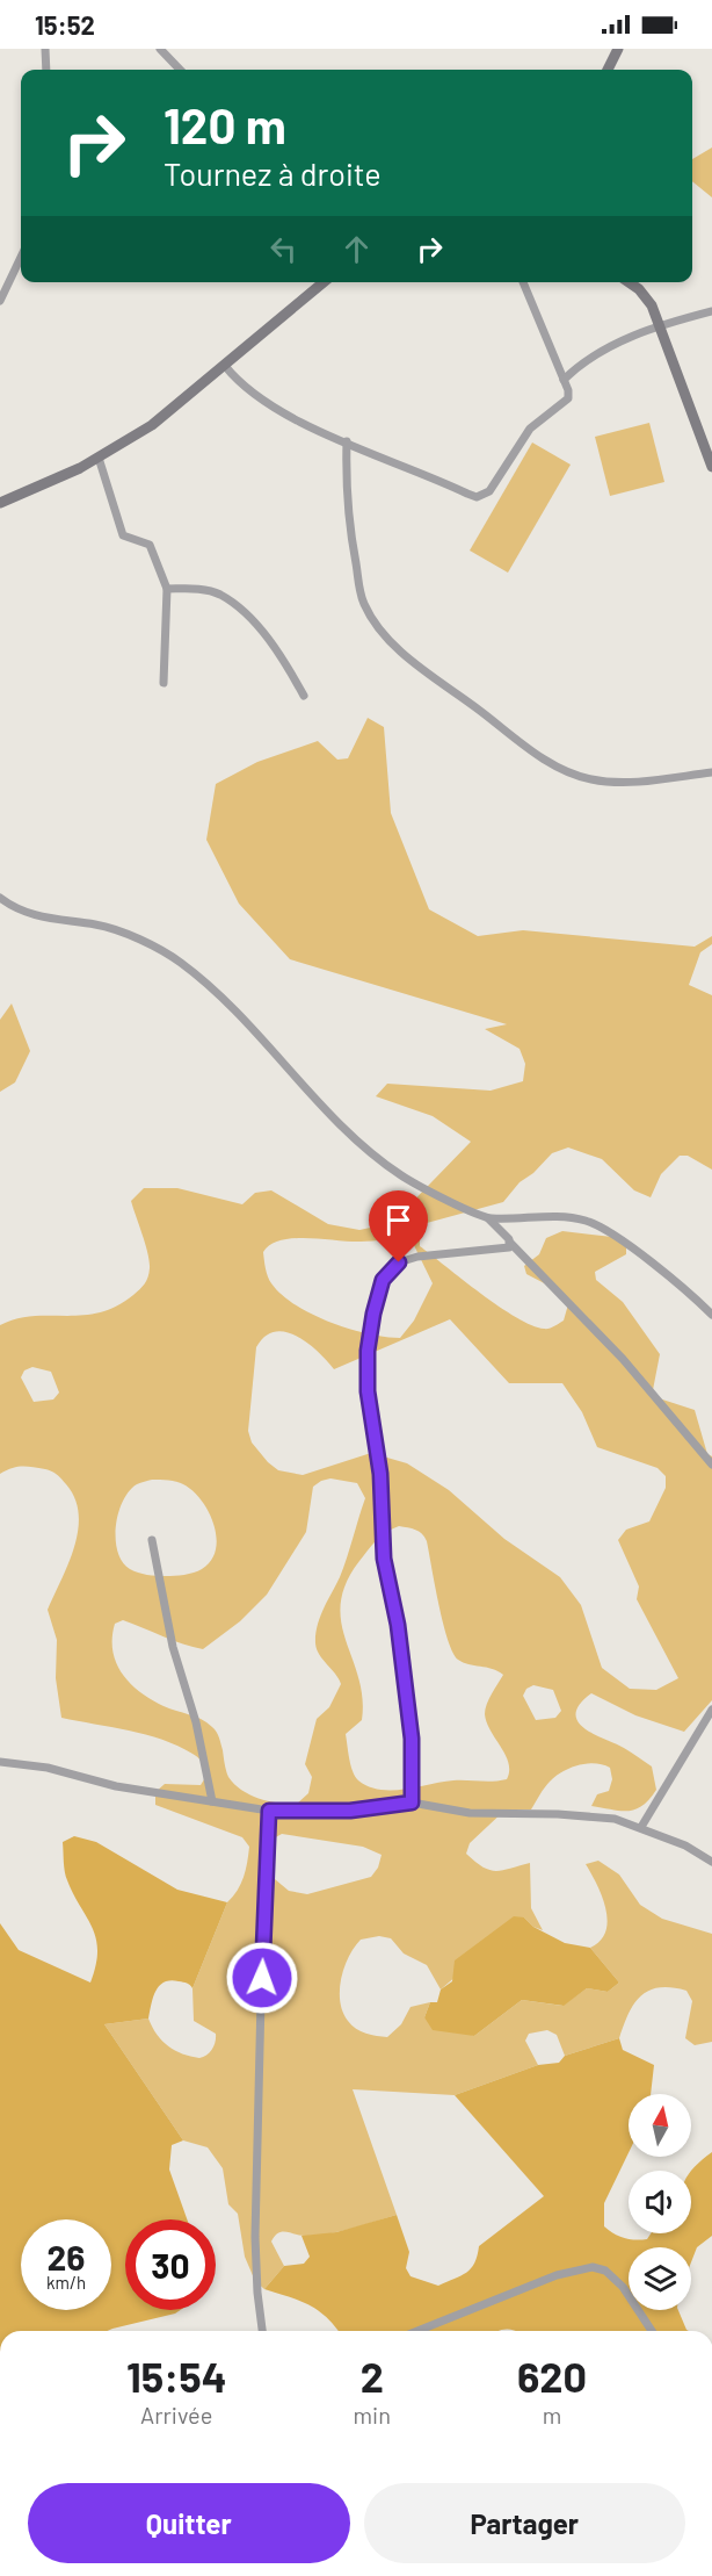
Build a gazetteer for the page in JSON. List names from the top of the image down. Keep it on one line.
{"north":"top","page":{"status":"15:52","turn":["120 m","Tournez à droite"],"speed":"26 km/h","limit":"30","eta":["15:54","Arrivée","2","min","620","m"],"buttons":["Quitter","Partager"]}}
